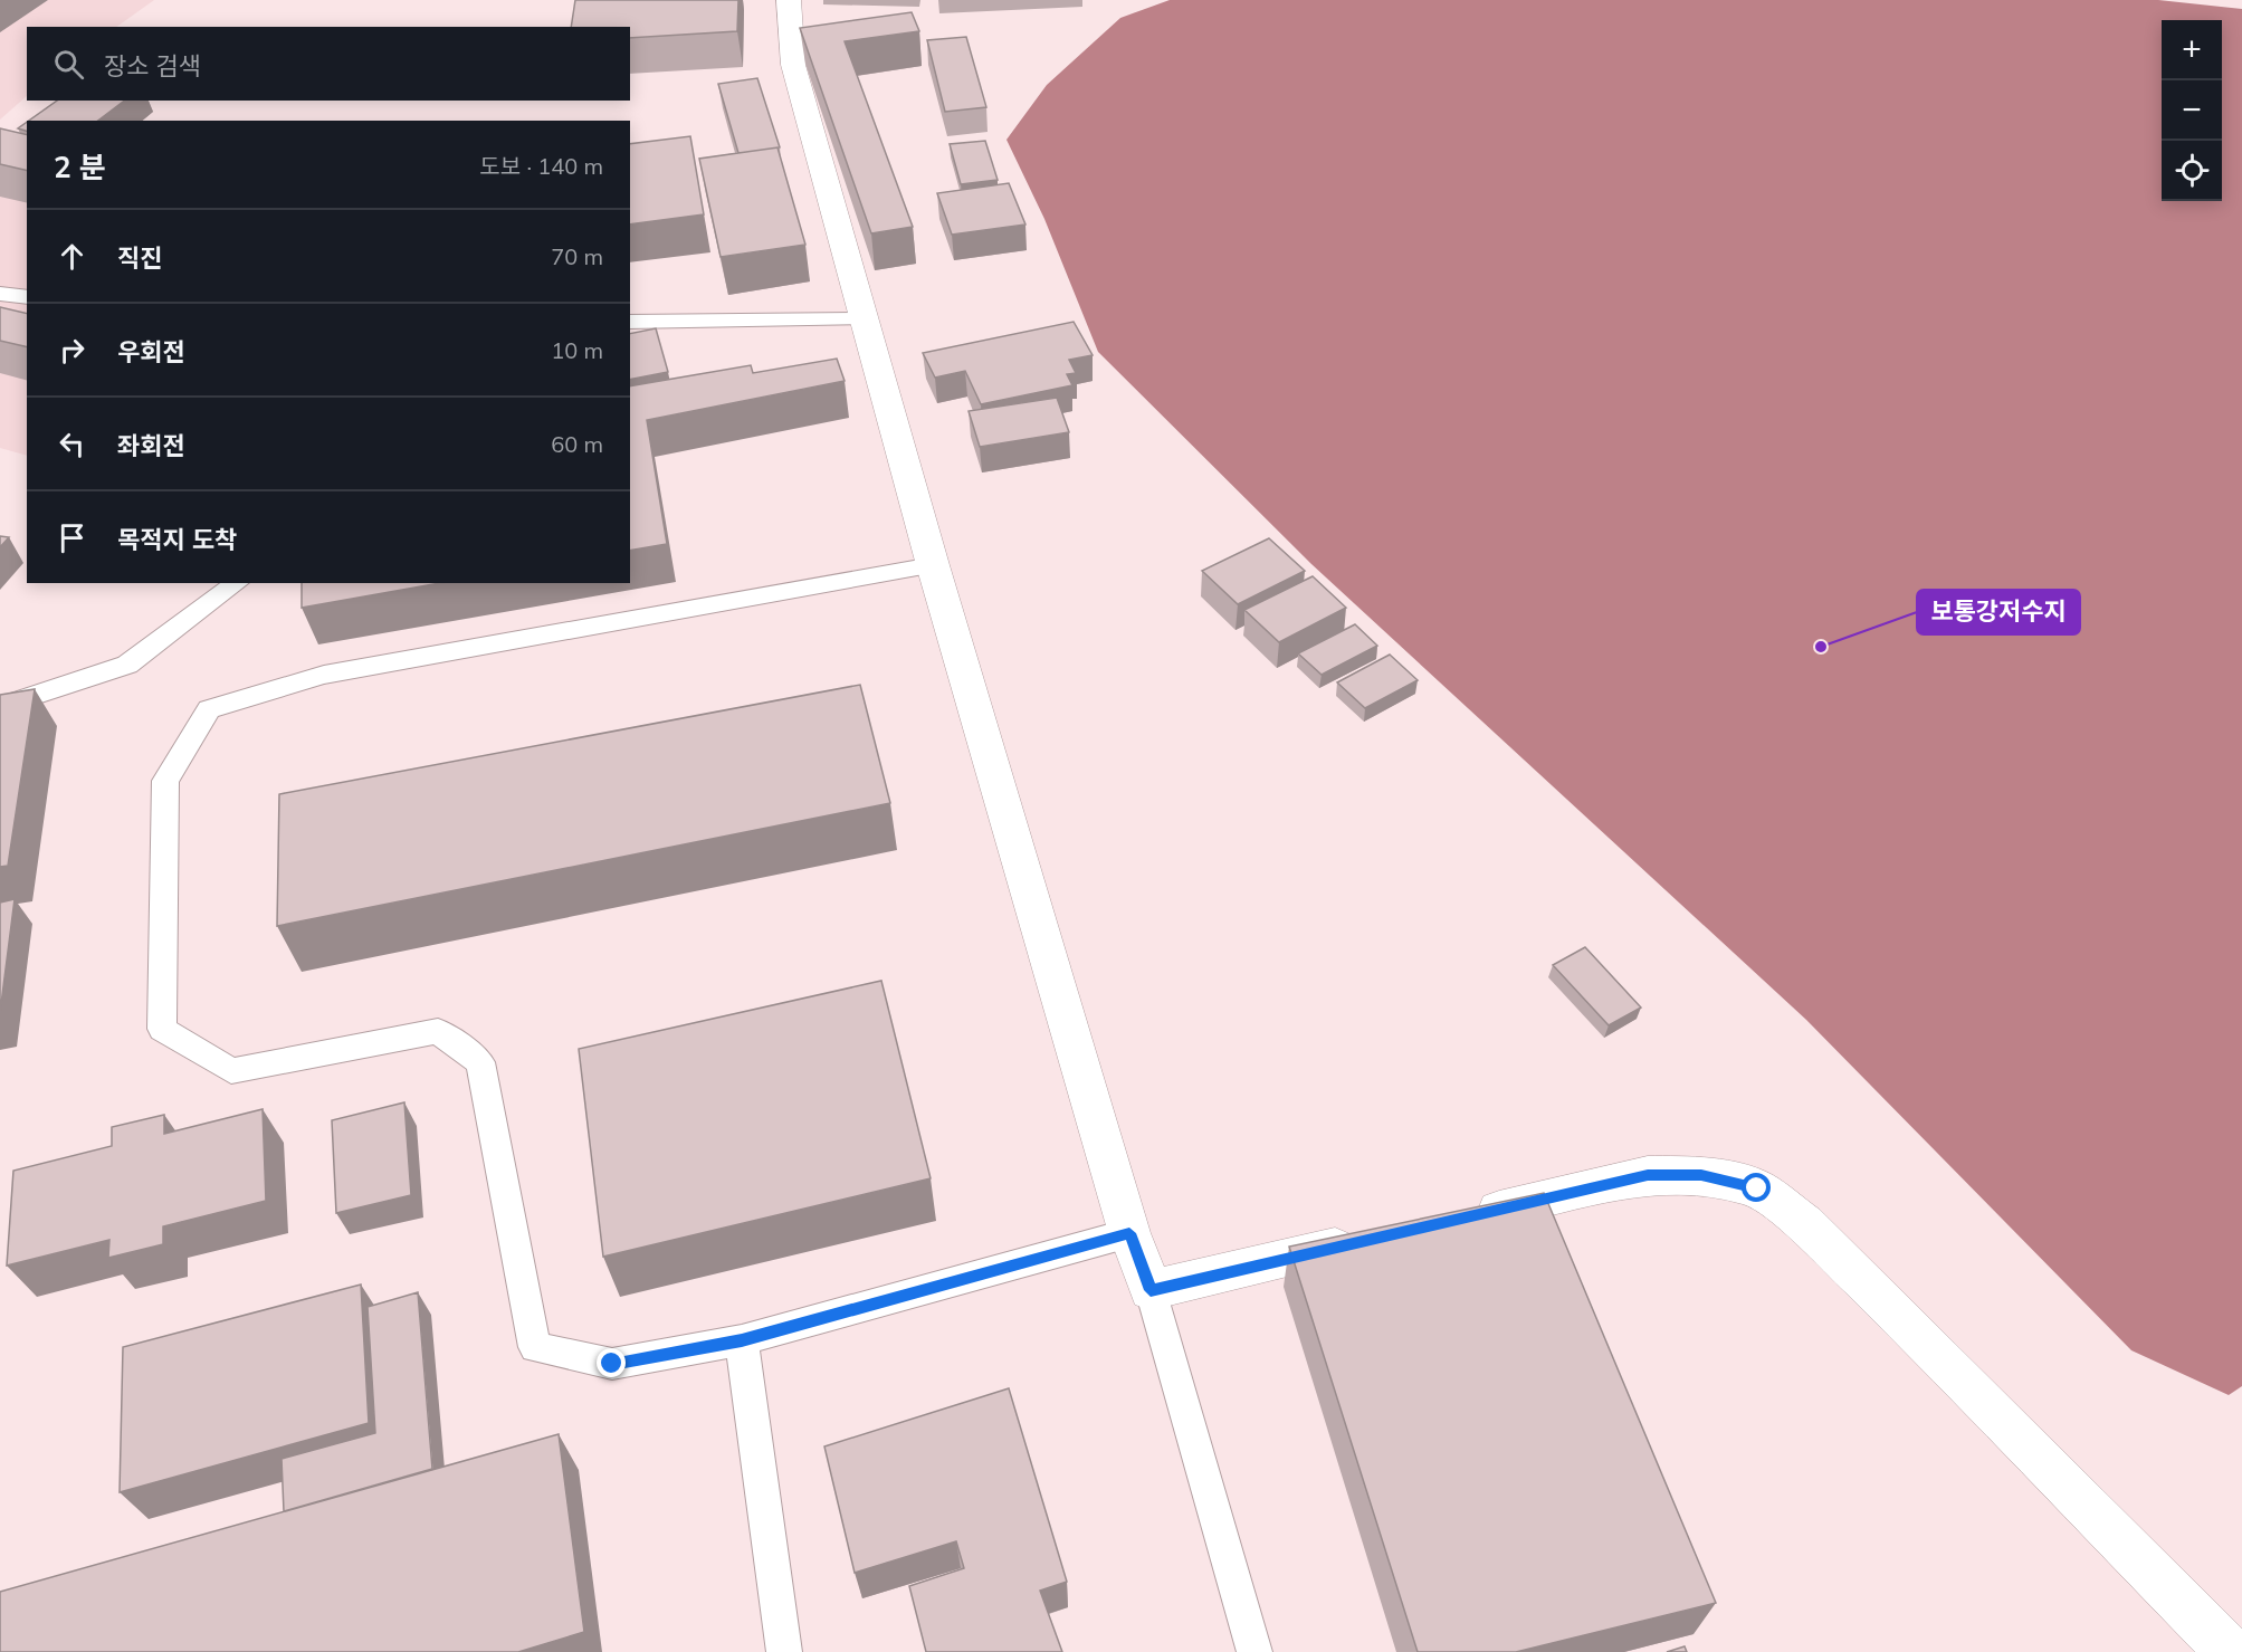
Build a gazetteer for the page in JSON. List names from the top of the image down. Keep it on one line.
{"places":["보통강저수지"],"page":{"map_buttons":["+","−"],"search":"장소 검색","heading":["2 분","도보 · 140 m"],"list":[["직진","70 m"],["우회전","10 m"],["좌회전","60 m"],"목적지 도착"]}}
